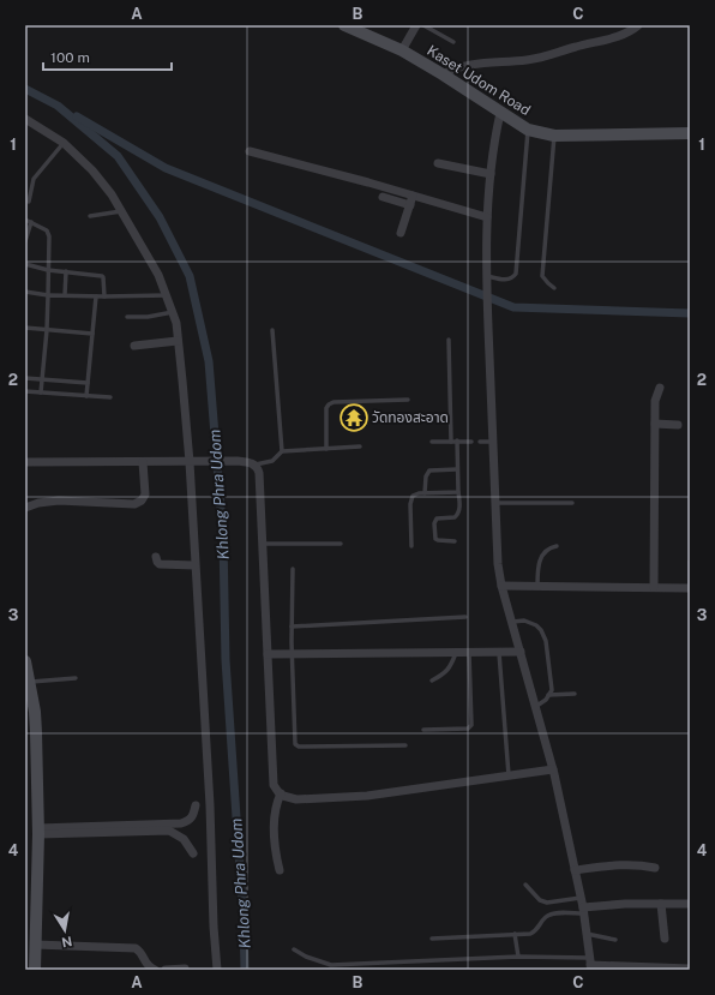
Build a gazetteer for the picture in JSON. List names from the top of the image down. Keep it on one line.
{"streets":{"street":["Kaset Udom Road"]},"water":["Khlong Phra Udom"],"places":{"temple":["วัดทองสะอาด"]},"scale_bar":"100 m","north":"bottom","grid":{"columns":["A","B","C"],"rows":["1","2","3","4"]}}
